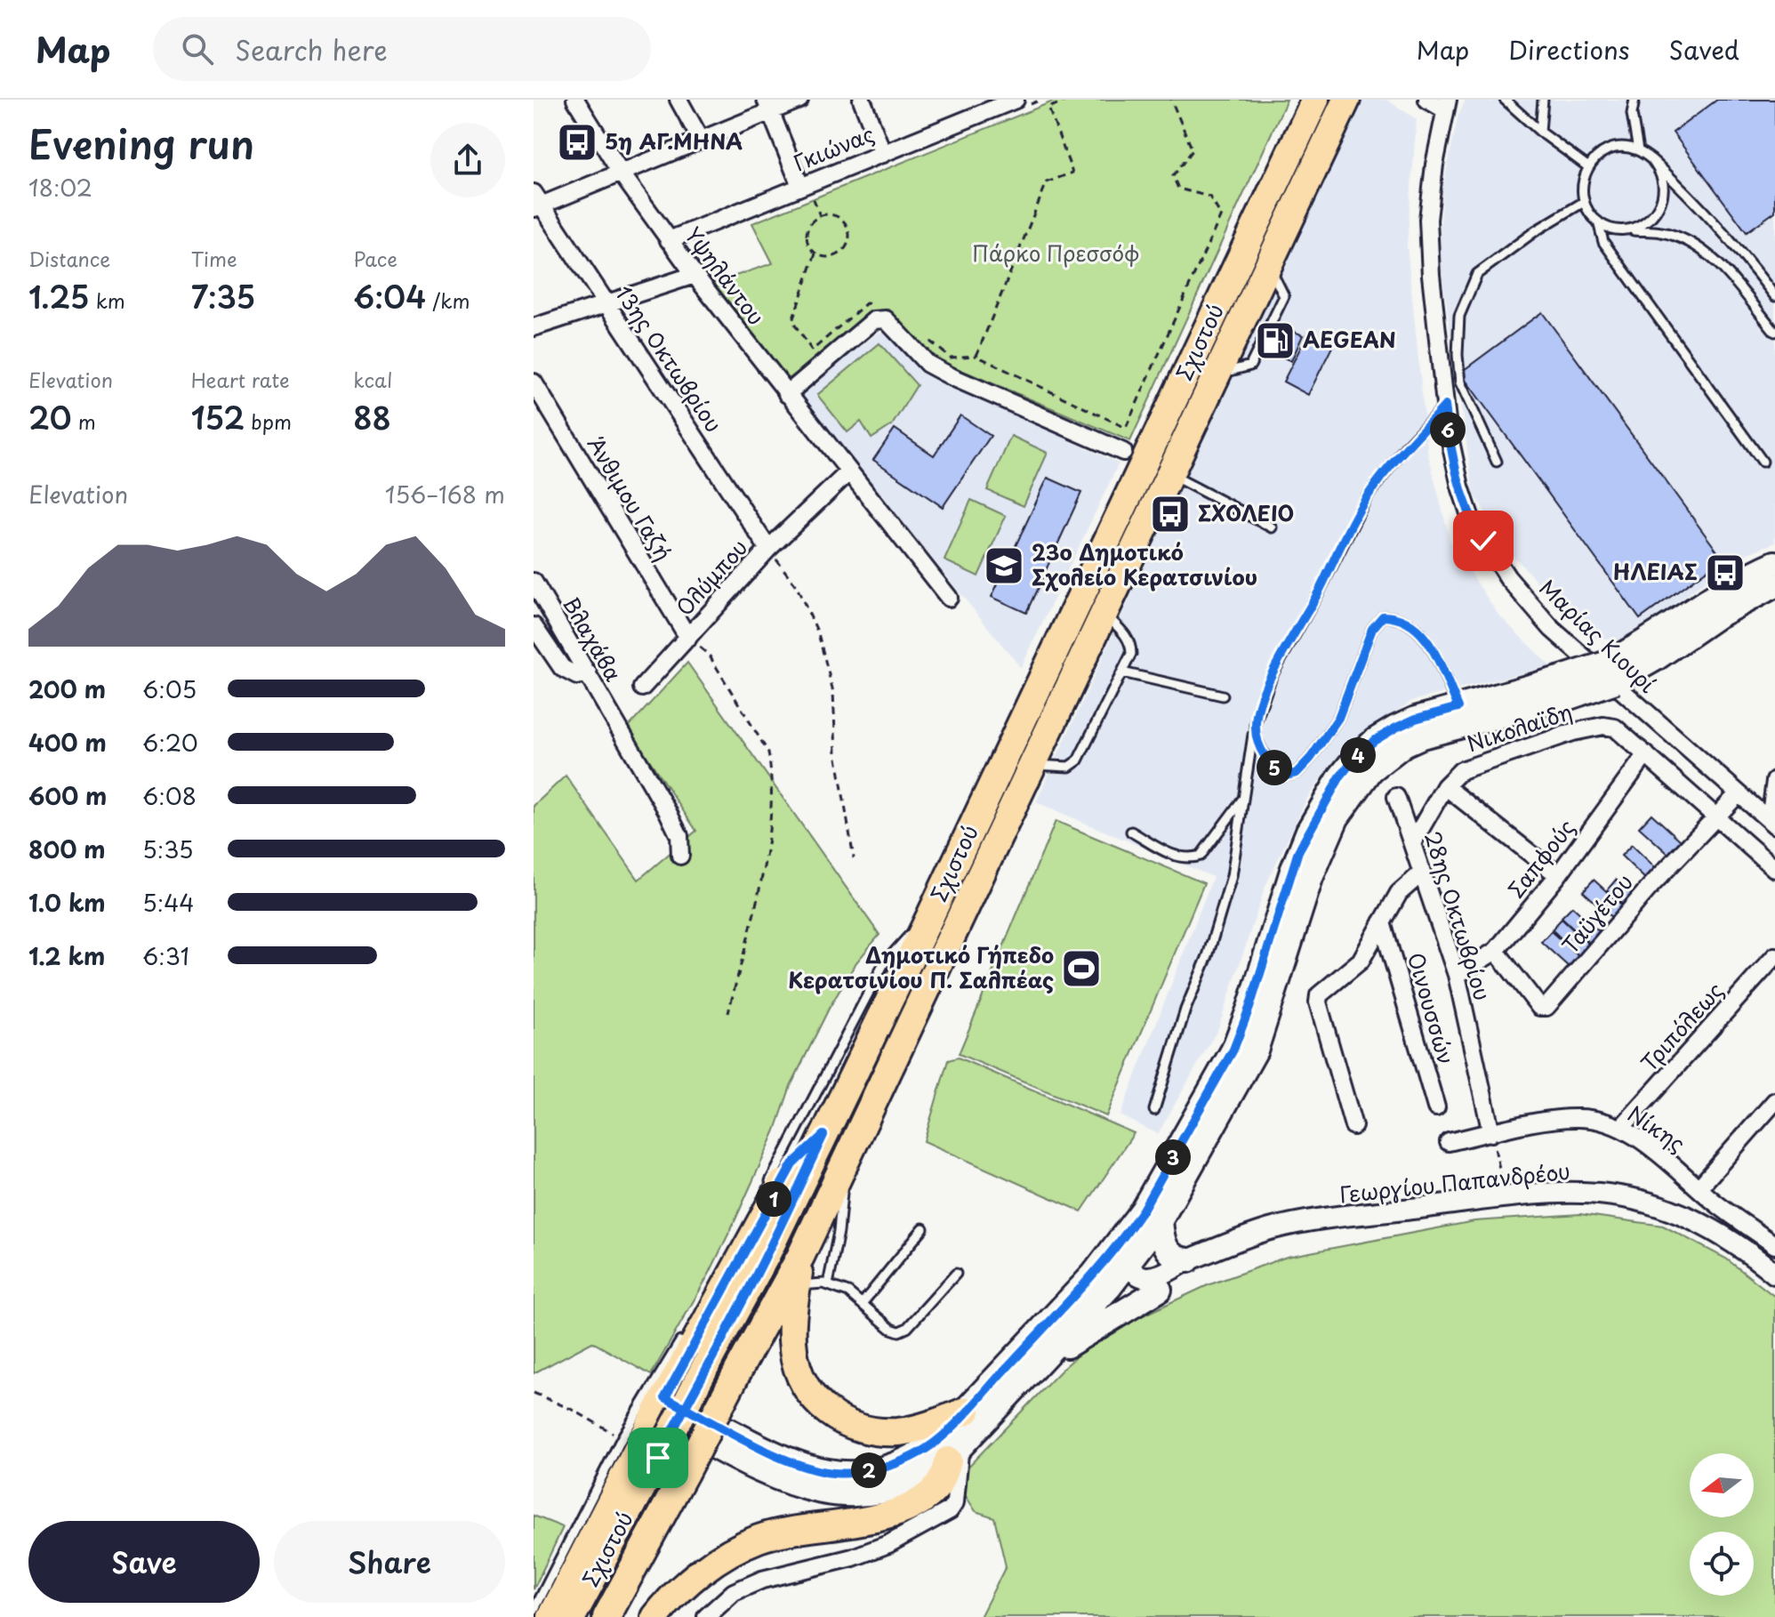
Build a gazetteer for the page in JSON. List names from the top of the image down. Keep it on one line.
{"streets":{"main road":["Σχιστού"],"street":["Γκιώνας","Υψηλάντου","13ης Οκτωβρίου","Άνθιμου Γαζή","Ολύμπου","Μαρίας Κιουρί","Βλαχάβα","Νικολαϊδη","Σαπφούς","Ταϋγέτου","28ης Οκτωβρίου","Οινουσσών","Τριπόλεως","Νίκης","Γεωργίου Παπανδρέου"]},"crossings":[["Γκιώνας","Υψηλάντου"],["Υψηλάντου","Ολύμπου"],["13ης Οκτωβρίου","Ολύμπου"],["Άνθιμου Γαζή","Ολύμπου"],["Μαρίας Κιουρί","Ταϋγέτου"],["Νικολαϊδη","Σαπφούς"],["Σαπφούς","Ταϋγέτου"],["Σαπφούς","28ης Οκτωβρίου"],["28ης Οκτωβρίου","Νίκης"],["Τριπόλεως","Νίκης"]],"parks":["Πάρκο Πρεσσόφ"],"places":{"bus stop":["5η ΑΓ.ΜΗΝΑ","ΣΧΟΛΕΙΟ","ΗΛΕΙΑΣ"],"fuel station":["AEGEAN"],"school or university":["23o Δημοτικό Σχολείο Κερατσινίου"],"sports":["Δημοτικό Γήπεδο Κερατσινίου Π. Σαλπέας"]},"north":"left","page":{"header":"Map","search":"Search here","nav":["Map","Directions","Saved"],"heading":["Evening run","18:02"],"stats":[["Distance","1.25 km"],["Time","7:35"],["Pace","6:04 /km"],["Elevation","20 m"],["Heart rate","152 bpm"],["kcal","88"]],"pins":["6","4","5","3","1","2"],"chart":["Elevation","156–168 m"],"list":[{"name":"200 m","note":"6:05"},{"name":"400 m","note":"6:20"},{"name":"600 m","note":"6:08"},{"name":"800 m","note":"5:35"},{"name":"1.0 km","note":"5:44"},{"name":"1.2 km","note":"6:31"}],"buttons":["Save","Share"]}}
